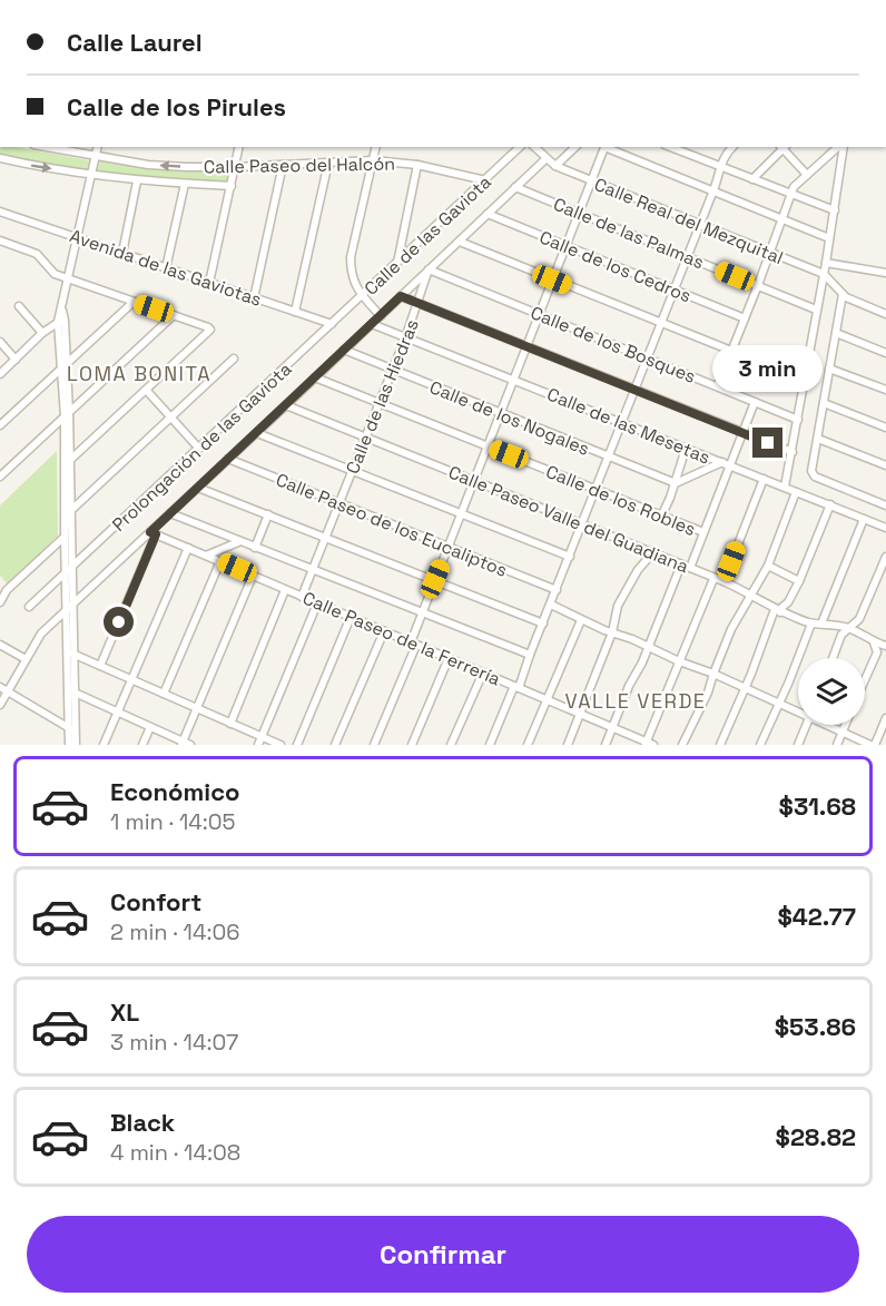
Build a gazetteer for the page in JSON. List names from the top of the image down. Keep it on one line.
{"streets":{"street":["Calle Paseo del Halcón","Calle Real del Mezquital","Calle de las Palmas","Calle de las Gaviota","Calle de los Cedros","Avenida de las Gaviotas","Calle de los Bosques","Calle de las Hiedras","Calle de los Nogales","Calle de las Mesetas","Prolongación de las Gaviota","Calle de los Robles","Calle Paseo Valle del Guadiana","Calle Paseo de los Eucaliptos","Calle Paseo de la Ferrería"]},"crossings":[["Calle Paseo del Halcón","Calle de las Gaviota"],["Calle de las Gaviota","Avenida de las Gaviotas"],["Calle de las Gaviota","Prolongación de las Gaviota"],["Avenida de las Gaviotas","Prolongación de las Gaviota"],["Calle de los Bosques","Calle de las Hiedras"],["Calle de las Hiedras","Calle de los Nogales"],["Calle de las Hiedras","Calle de las Mesetas"],["Calle de las Hiedras","Calle de los Robles"],["Calle de las Hiedras","Calle Paseo Valle del Guadiana"],["Calle de las Hiedras","Calle Paseo de los Eucaliptos"],["Calle de las Hiedras","Calle Paseo de la Ferrería"]],"districts":["LOMA BONITA","VALLE VERDE"],"page":{"banner":["Calle Laurel","Calle de los Pirules"],"bubble":"3 min","list":[{"name":"Económico","note":"1 min · 14:05","value":"$31.68"},{"name":"Confort","note":"2 min · 14:06","value":"$42.77"},{"name":"XL","note":"3 min · 14:07","value":"$53.86"},{"name":"Black","note":"4 min · 14:08","value":"$28.82"}],"buttons":"Confirmar"}}
